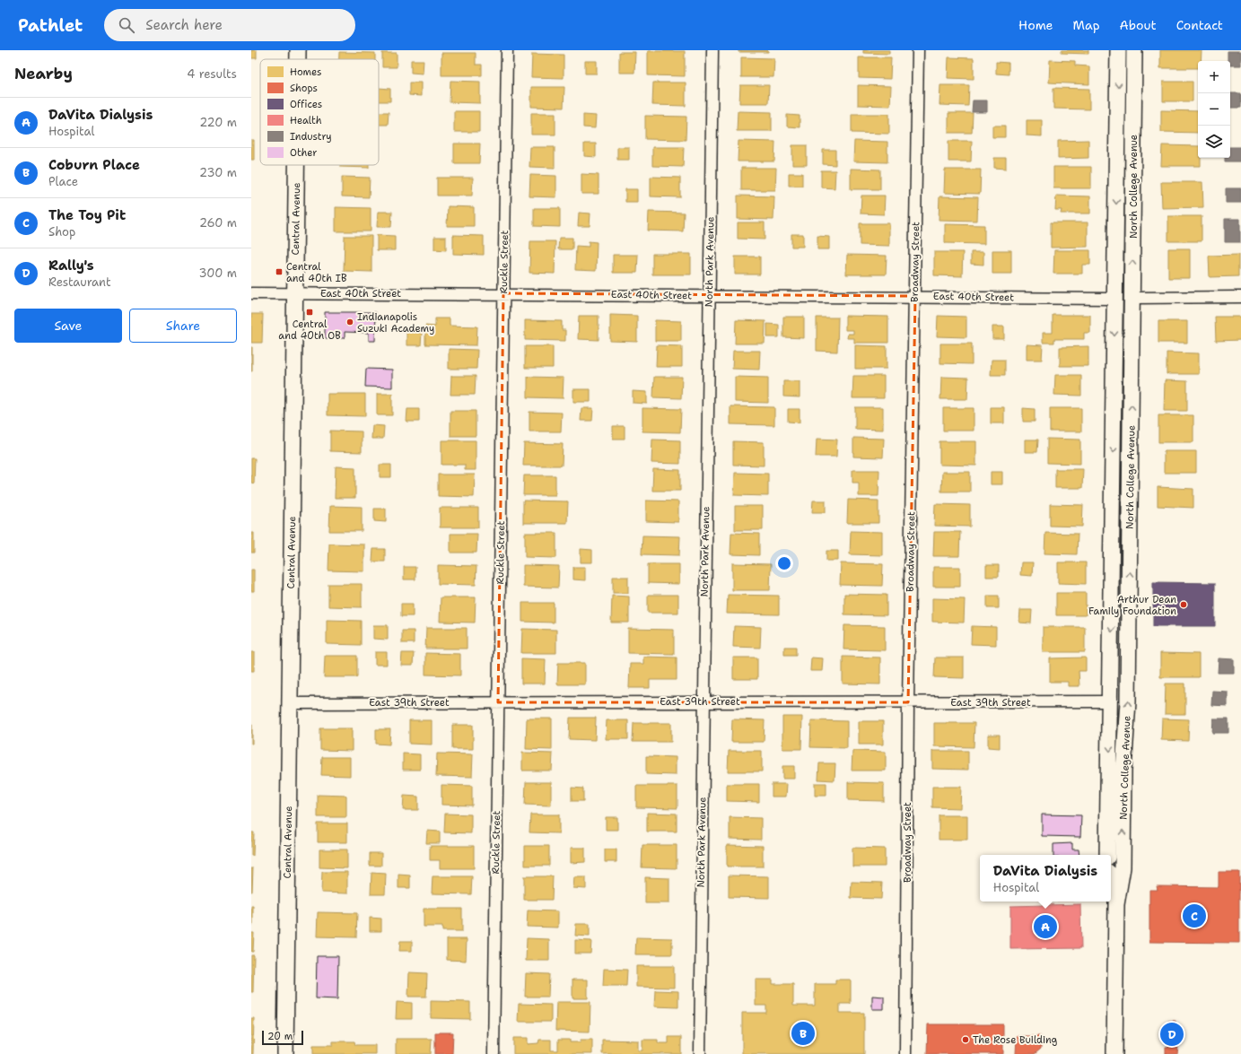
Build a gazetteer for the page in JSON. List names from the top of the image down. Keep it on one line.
{"streets":{"main road":["North College Avenue","Central Avenue"],"street":["Ruckle Street","North Park Avenue","Broadway Street","East 40th Street","East 39th Street"]},"crossings":[["North College Avenue","East 40th Street"],["North College Avenue","East 39th Street"],["Central Avenue","East 40th Street"],["Central Avenue","East 39th Street"],["Ruckle Street","East 40th Street"],["Ruckle Street","East 39th Street"],["North Park Avenue","East 40th Street"],["North Park Avenue","East 39th Street"],["Broadway Street","East 40th Street"],["Broadway Street","East 39th Street"]],"places":{"transit":["Central and 40th IB","Central and 40th OB"],"other":["Indianapolis Suzuki Academy","Arthur Dean Family Foundation","The Rose Building"]},"legend":["Homes","Shops","Offices","Health","Industry","Other"],"scale_bar":"20 m","page":{"header":"Pathlet","search":"Search here","nav":["Home","Map","About","Contact"],"heading":["Nearby","4 results"],"map_buttons":["+","−"],"list":[{"mark":"A","name":"DaVita Dialysis","note":"Hospital","value":"220 m"},{"mark":"B","name":"Coburn Place","note":"Place","value":"230 m"},{"mark":"C","name":"The Toy Pit","note":"Shop","value":"260 m"},{"mark":"D","name":"Rally's","note":"Restaurant","value":"300 m"}],"buttons":["Save","Share"],"popup":["DaVita Dialysis","Hospital"],"pins":["C","A","B","D"],"scale":"20 m"}}
